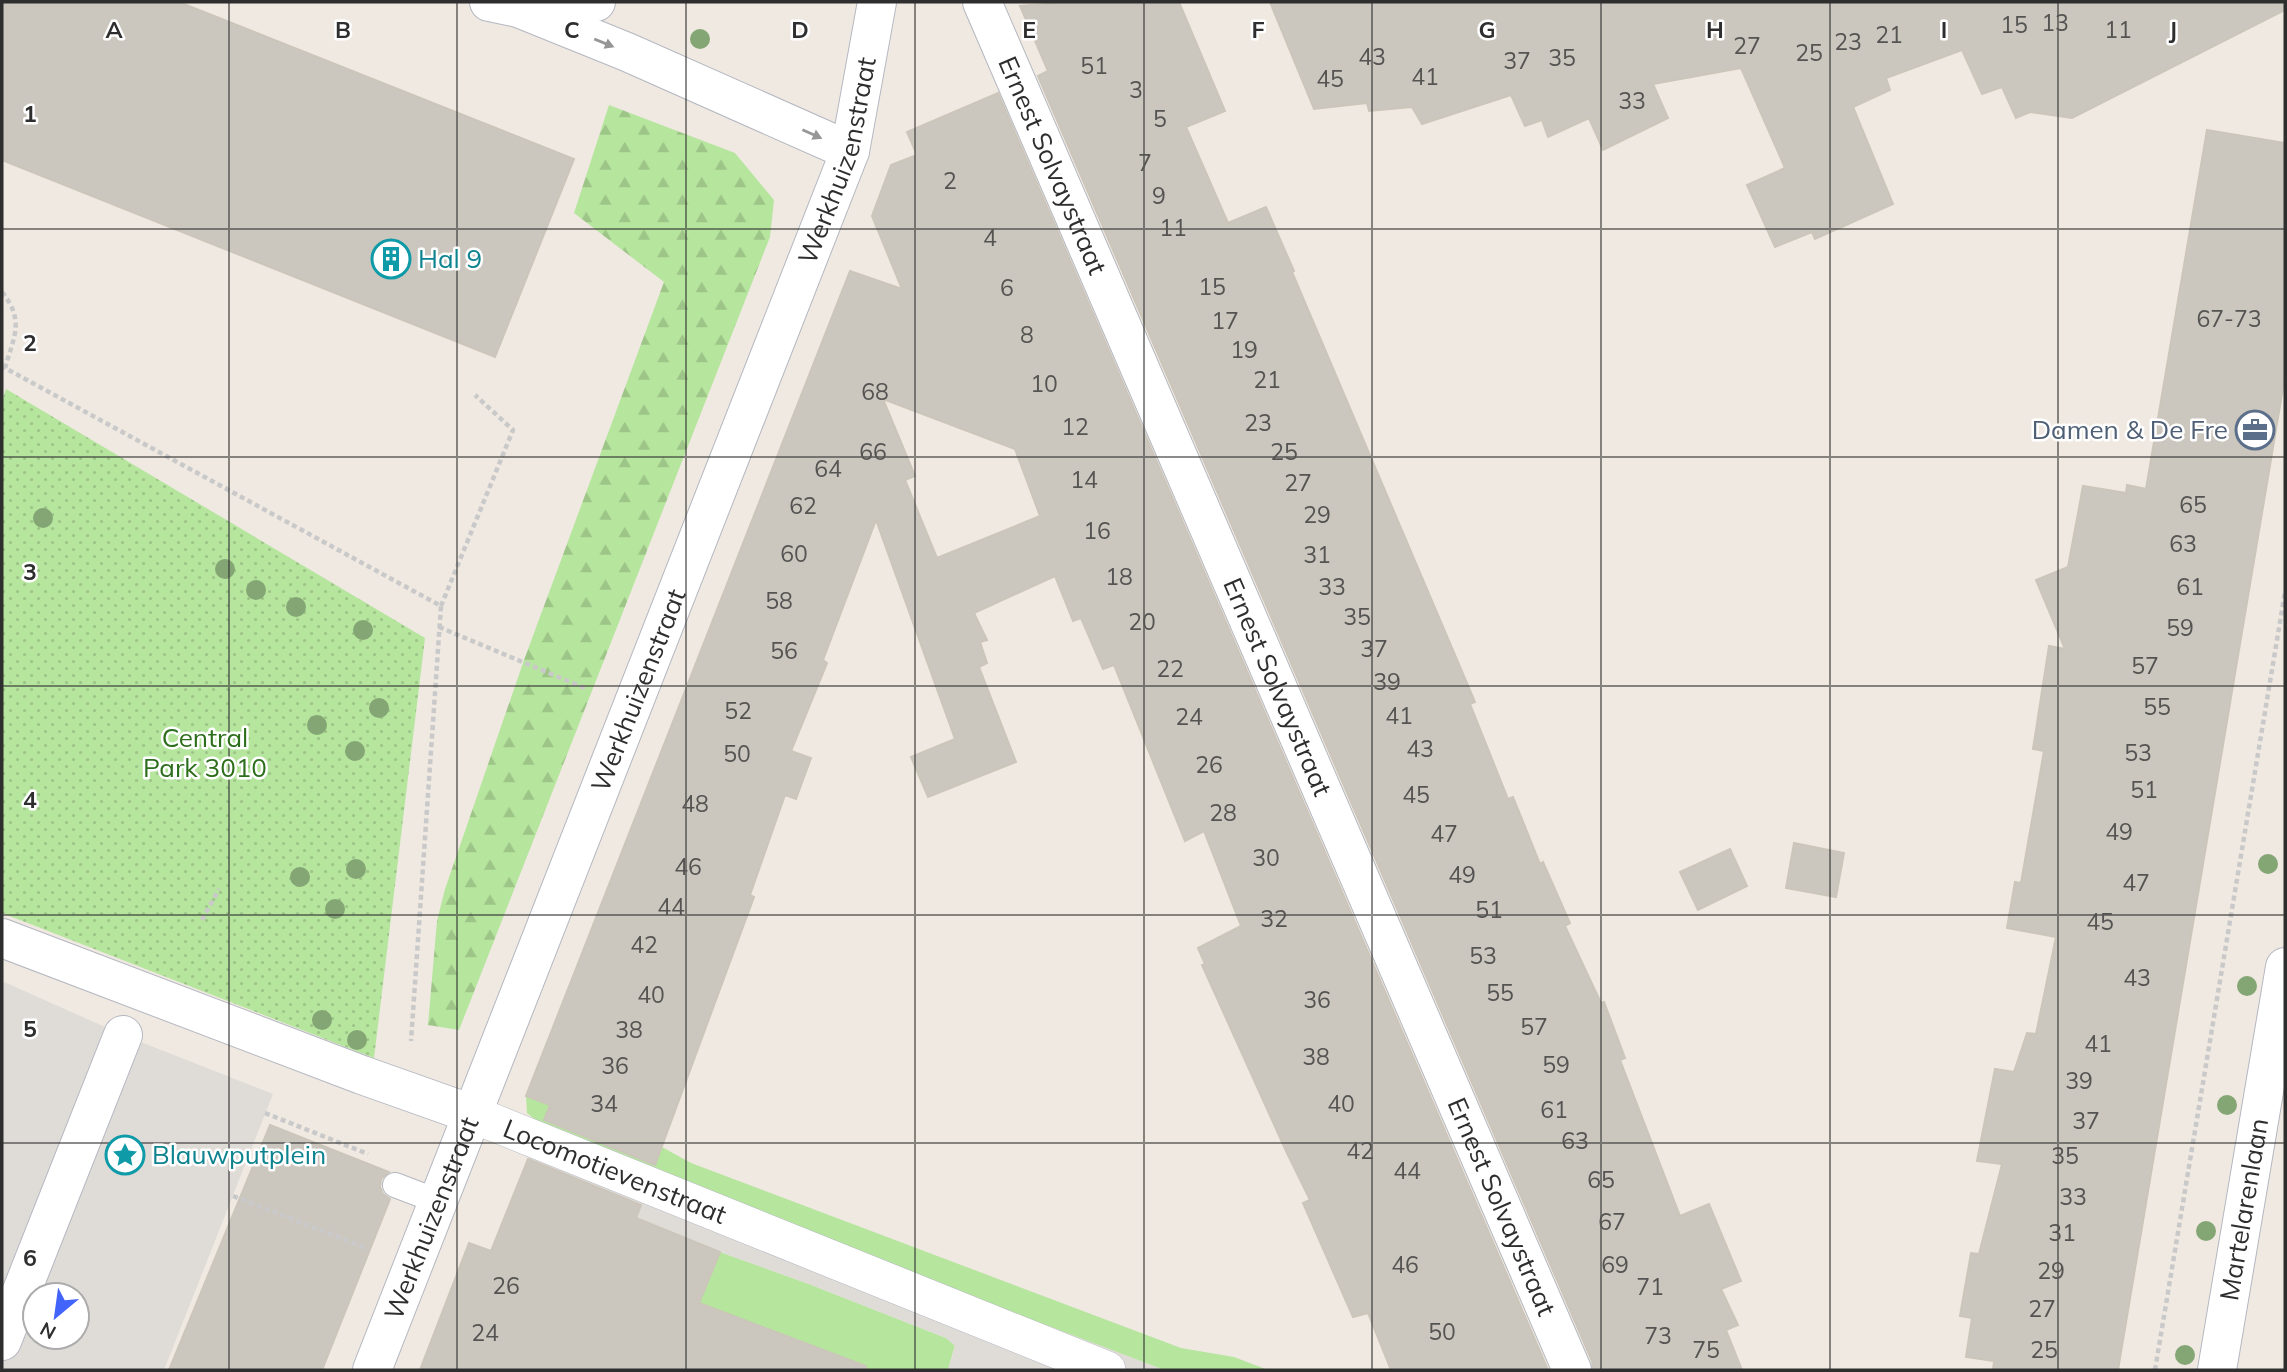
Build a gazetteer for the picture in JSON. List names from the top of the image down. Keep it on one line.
{"streets":{"street":["Werkhuizenstraat","Ernest Solvaystraat","Locomotievenstraat","Martelarenlaan"]},"crossings":[["Werkhuizenstraat","Locomotievenstraat"]],"parks":["Central Park 3010"],"places":{"building":["Hal 9"],"office":["Damen & De Fre"],"place":["Blauwputplein"]},"house_numbers":["13","15","11","21","23","27","25","43","35","37","51","41","45","3","33","5","7","2","9","11","4","15","6","67-73","17","8","19","21","10","68","23","12","66","25","64","14","27","65","62","29","16","63","60","31","18","33","61","58","35","20","59","37","56","57","22","39","55","52","41","24","43","53","50","26","51","45","48","28","49","47","30","46","49","47","44","51","32","45","42","53","43","55","40","36","57","38","41","38","59","36","39","34","40","61","37","63","42","35","44","65","33","67","31","46","69","29","26","71","27","50","24","73","75","25"],"north":"bottom left","grid":{"columns":["A","B","C","D","E","F","G","H","I","J"],"rows":["1","2","3","4","5","6"]}}
